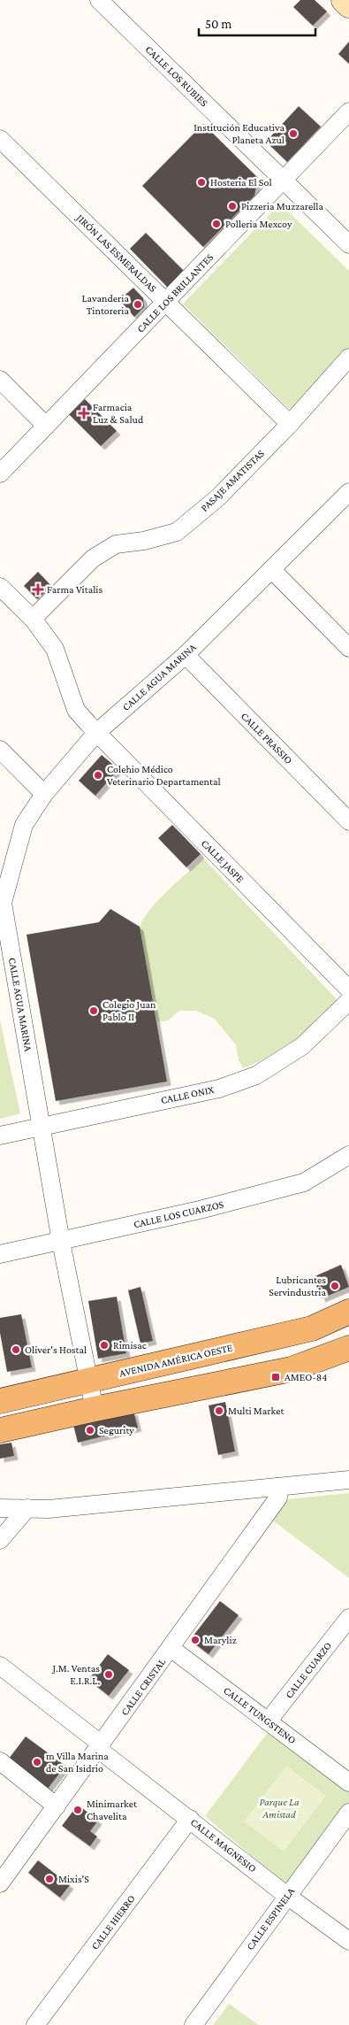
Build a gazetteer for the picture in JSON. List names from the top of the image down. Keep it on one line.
{"streets":{"main road":["AVENIDA AMÉRICA OESTE"],"street":["CALLE LOS RUBIES","JIRÓN LAS ESMERALDAS","CALLE LOS BRILLANTES","PASAJE AMATISTAS","CALLE AGUA MARINA","CALLE PRASSIO","CALLE JASPE","CALLE ONIX","CALLE LOS CUARZOS","CALLE CUARZO","CALLE CRISTAL","CALLE TUNGSTENO","CALLE MAGNESIO","CALLE ESPINELA","CALLE HIERRO"]},"crossings":[["CALLE LOS RUBIES","CALLE LOS BRILLANTES"],["JIRÓN LAS ESMERALDAS","CALLE LOS BRILLANTES"],["JIRÓN LAS ESMERALDAS","PASAJE AMATISTAS"],["PASAJE AMATISTAS","CALLE JASPE"],["CALLE AGUA MARINA","CALLE PRASSIO"],["CALLE AGUA MARINA","CALLE JASPE"],["CALLE AGUA MARINA","CALLE ONIX"],["CALLE AGUA MARINA","CALLE LOS CUARZOS"],["CALLE AGUA MARINA","AVENIDA AMÉRICA OESTE"],["CALLE CUARZO","CALLE TUNGSTENO"],["CALLE CRISTAL","CALLE TUNGSTENO"],["CALLE CRISTAL","CALLE MAGNESIO"],["CALLE MAGNESIO","CALLE ESPINELA"],["CALLE MAGNESIO","CALLE HIERRO"]],"parks":["Parque La Amistad"],"places":{"other":["Institución Educativa Planeta Azul","Hosteria El Sol","Pizzeria Muzzarella","Polleria Mexcoy","Lavanderia Tintoreria","Colehio Médico Veterinario Departamental","Colegio Juan Pablo II","Lubricantes Servindustria","Rimisac","Oliver's Hostal","Multi Market","Segurity","Maryliz","J.M. Ventas E.I.R.L.","m Villa Marina de San Isidrio","Minimarket Chavelita","Mixis'S"],"health":["Farmacia Luz & Salud","Farma Vitalis"],"transit":["AMEO-84"]},"scale_bar":"50 m"}
